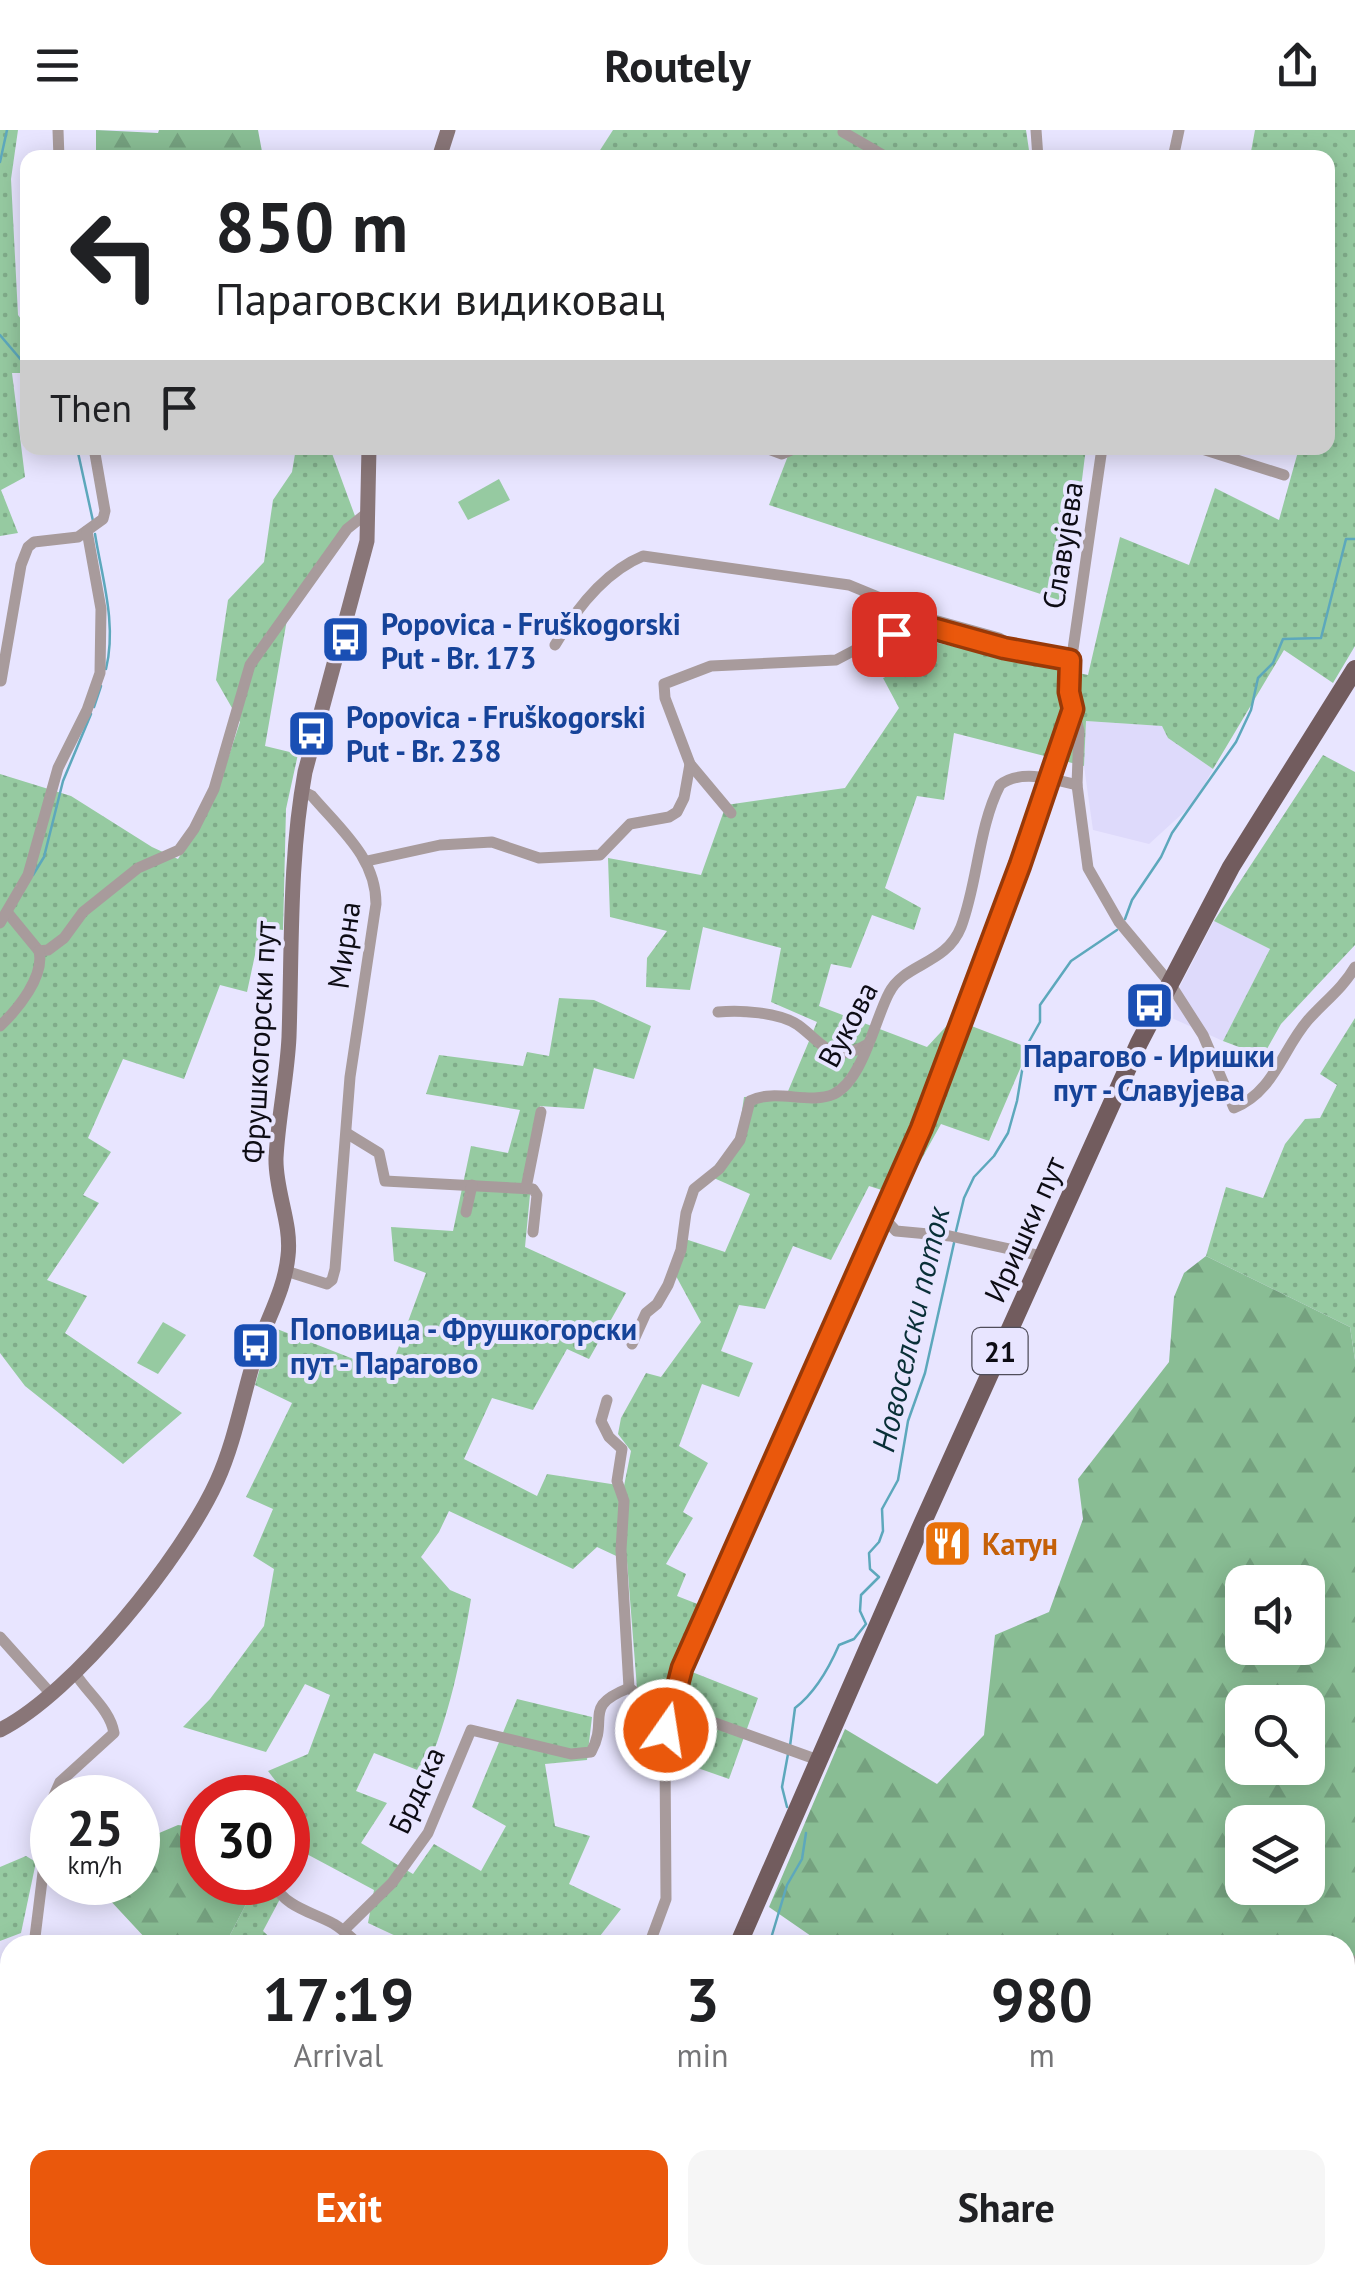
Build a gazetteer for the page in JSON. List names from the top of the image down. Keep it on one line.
{"streets":{"main road":["Иришки пут","21"],"street":["Славујева","Мирна","Вукова","Фрушкогорски пут","Брдска"]},"crossings":[["Славујева","Вукова"],["Славујева","Иришки пут"],["Мирна","Фрушкогорски пут"]],"water":["Новоселски поток"],"places":{"bus stop":["Popovica - Fruškogorski Put - Br. 173","Popovica - Fruškogorski Put - Br. 238","Парагово - Иришки пут - Славујева","Поповица - Фрушкогорски пут - Парагово"],"restaurant":["Катун"]},"page":{"header":"Routely","turn":["850 m","Параговски видиковац"],"then":"Then","speed":"25 km/h","limit":"30","eta":["17:19","Arrival","3","min","980","m"],"buttons":["Exit","Share"]}}
